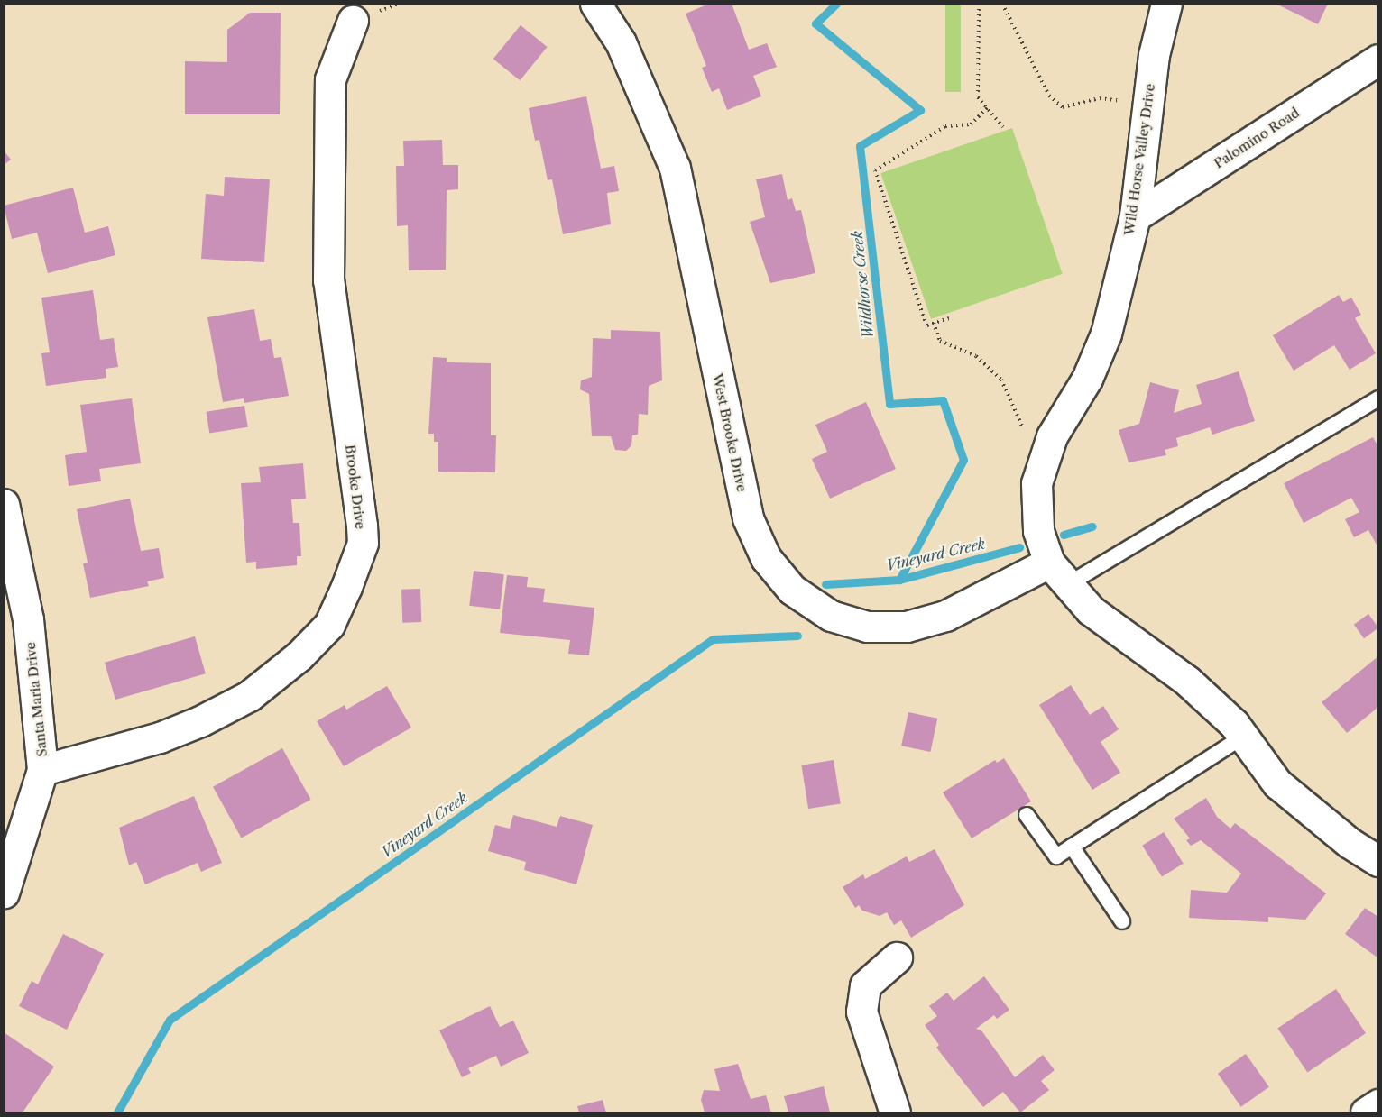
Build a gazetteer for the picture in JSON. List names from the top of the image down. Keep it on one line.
{"streets":{"street":["Palomino Road","Wild Horse Valley Drive","West Brooke Drive","Brooke Drive","Santa Maria Drive"]},"crossings":[["Palomino Road","Wild Horse Valley Drive"],["Wild Horse Valley Drive","West Brooke Drive"],["Brooke Drive","Santa Maria Drive"]],"water":["Wildhorse Creek","Vineyard Creek"]}
